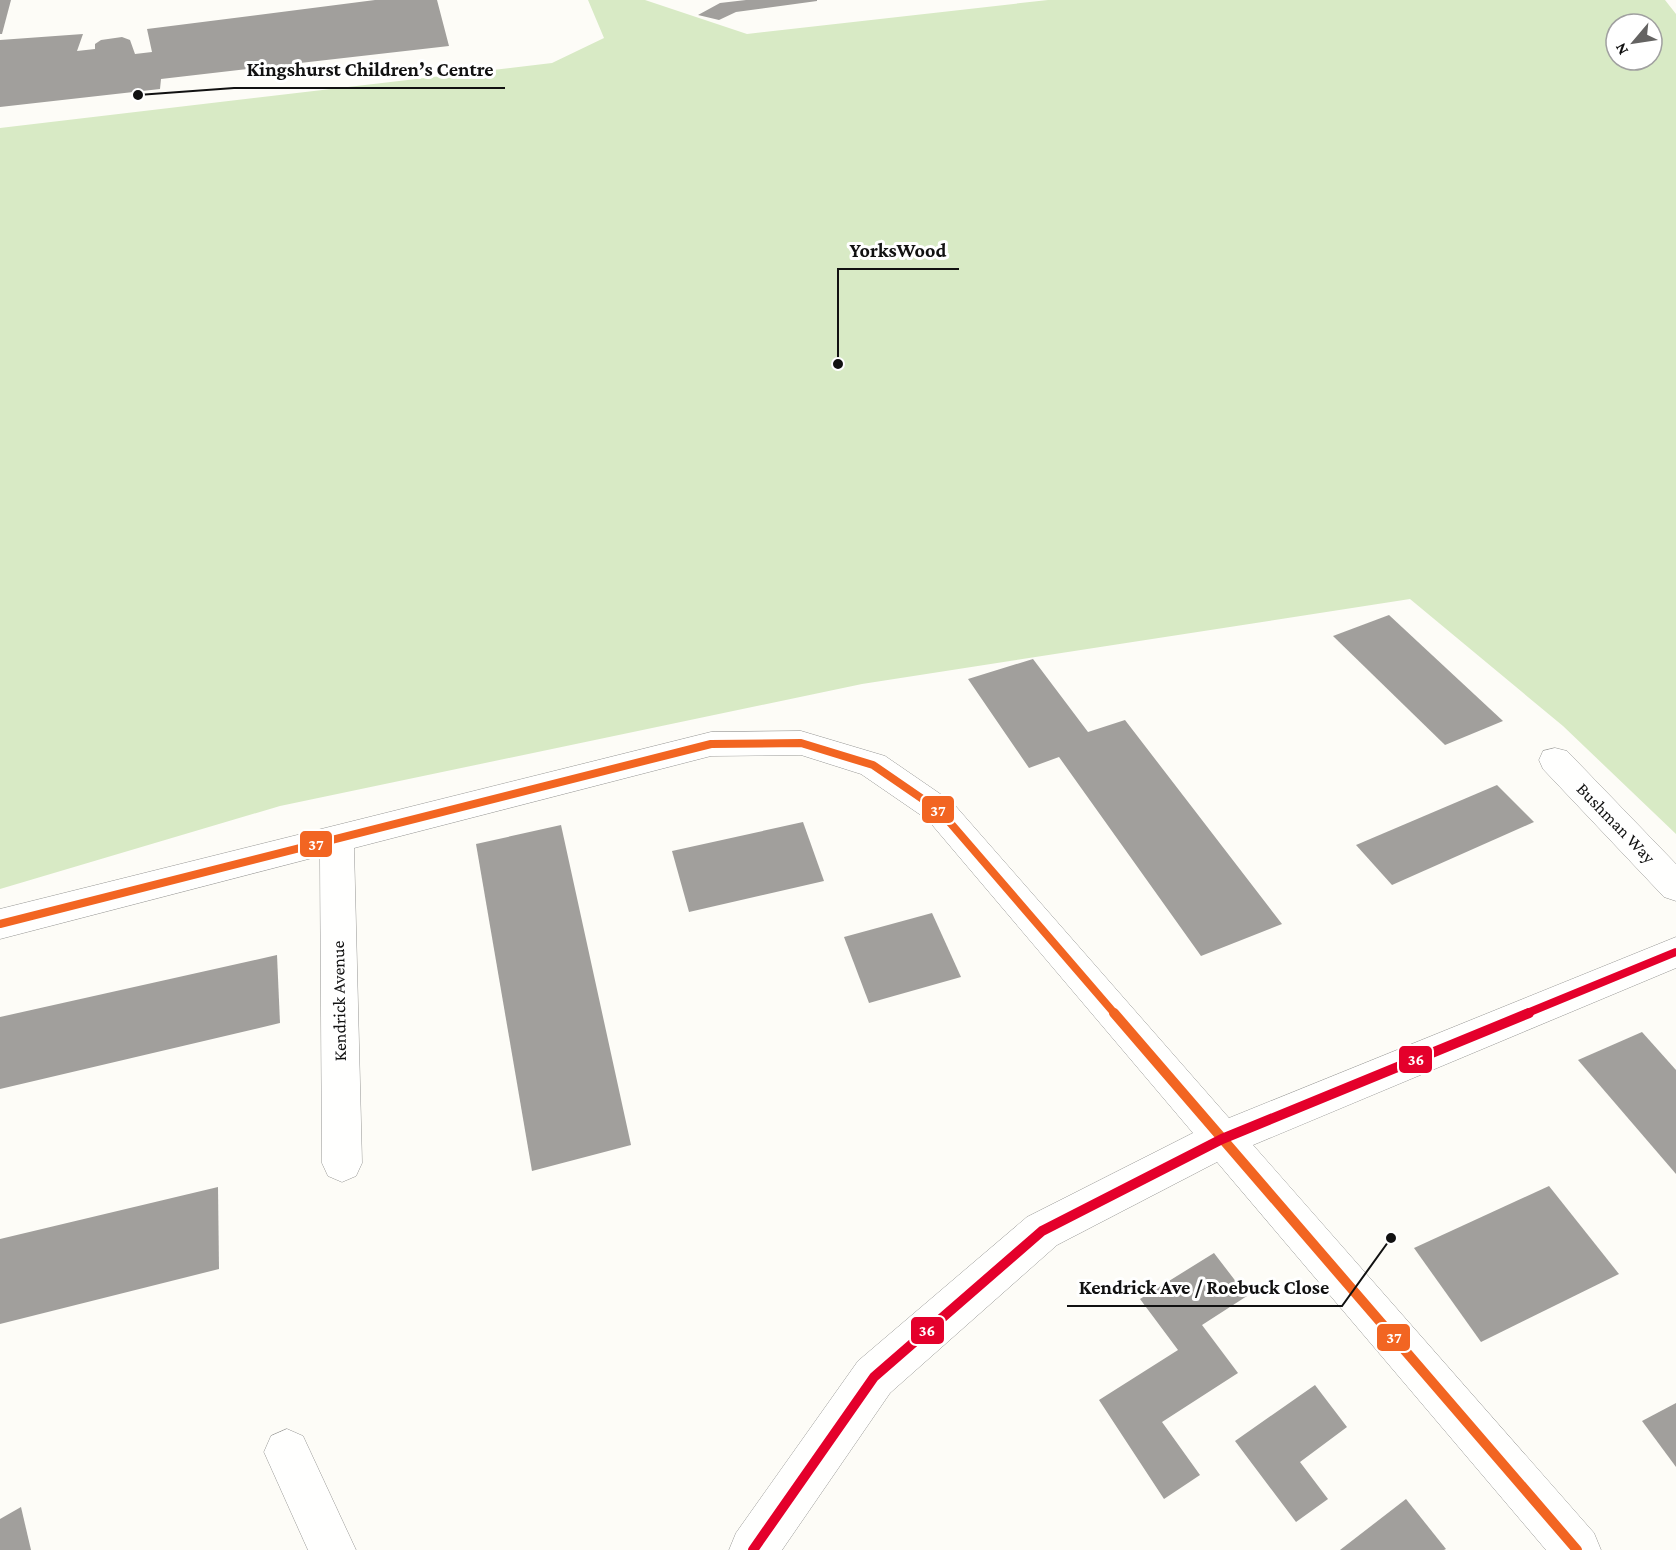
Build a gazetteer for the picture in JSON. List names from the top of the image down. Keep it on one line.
{"streets":{"street":["Bushman Way","Kendrick Avenue"]},"places":["Kingshurst Children’s Centre","YorksWood","Kendrick Ave / Roebuck Close"],"lines":["transit line 37","transit line 36"],"north":"bottom left"}
